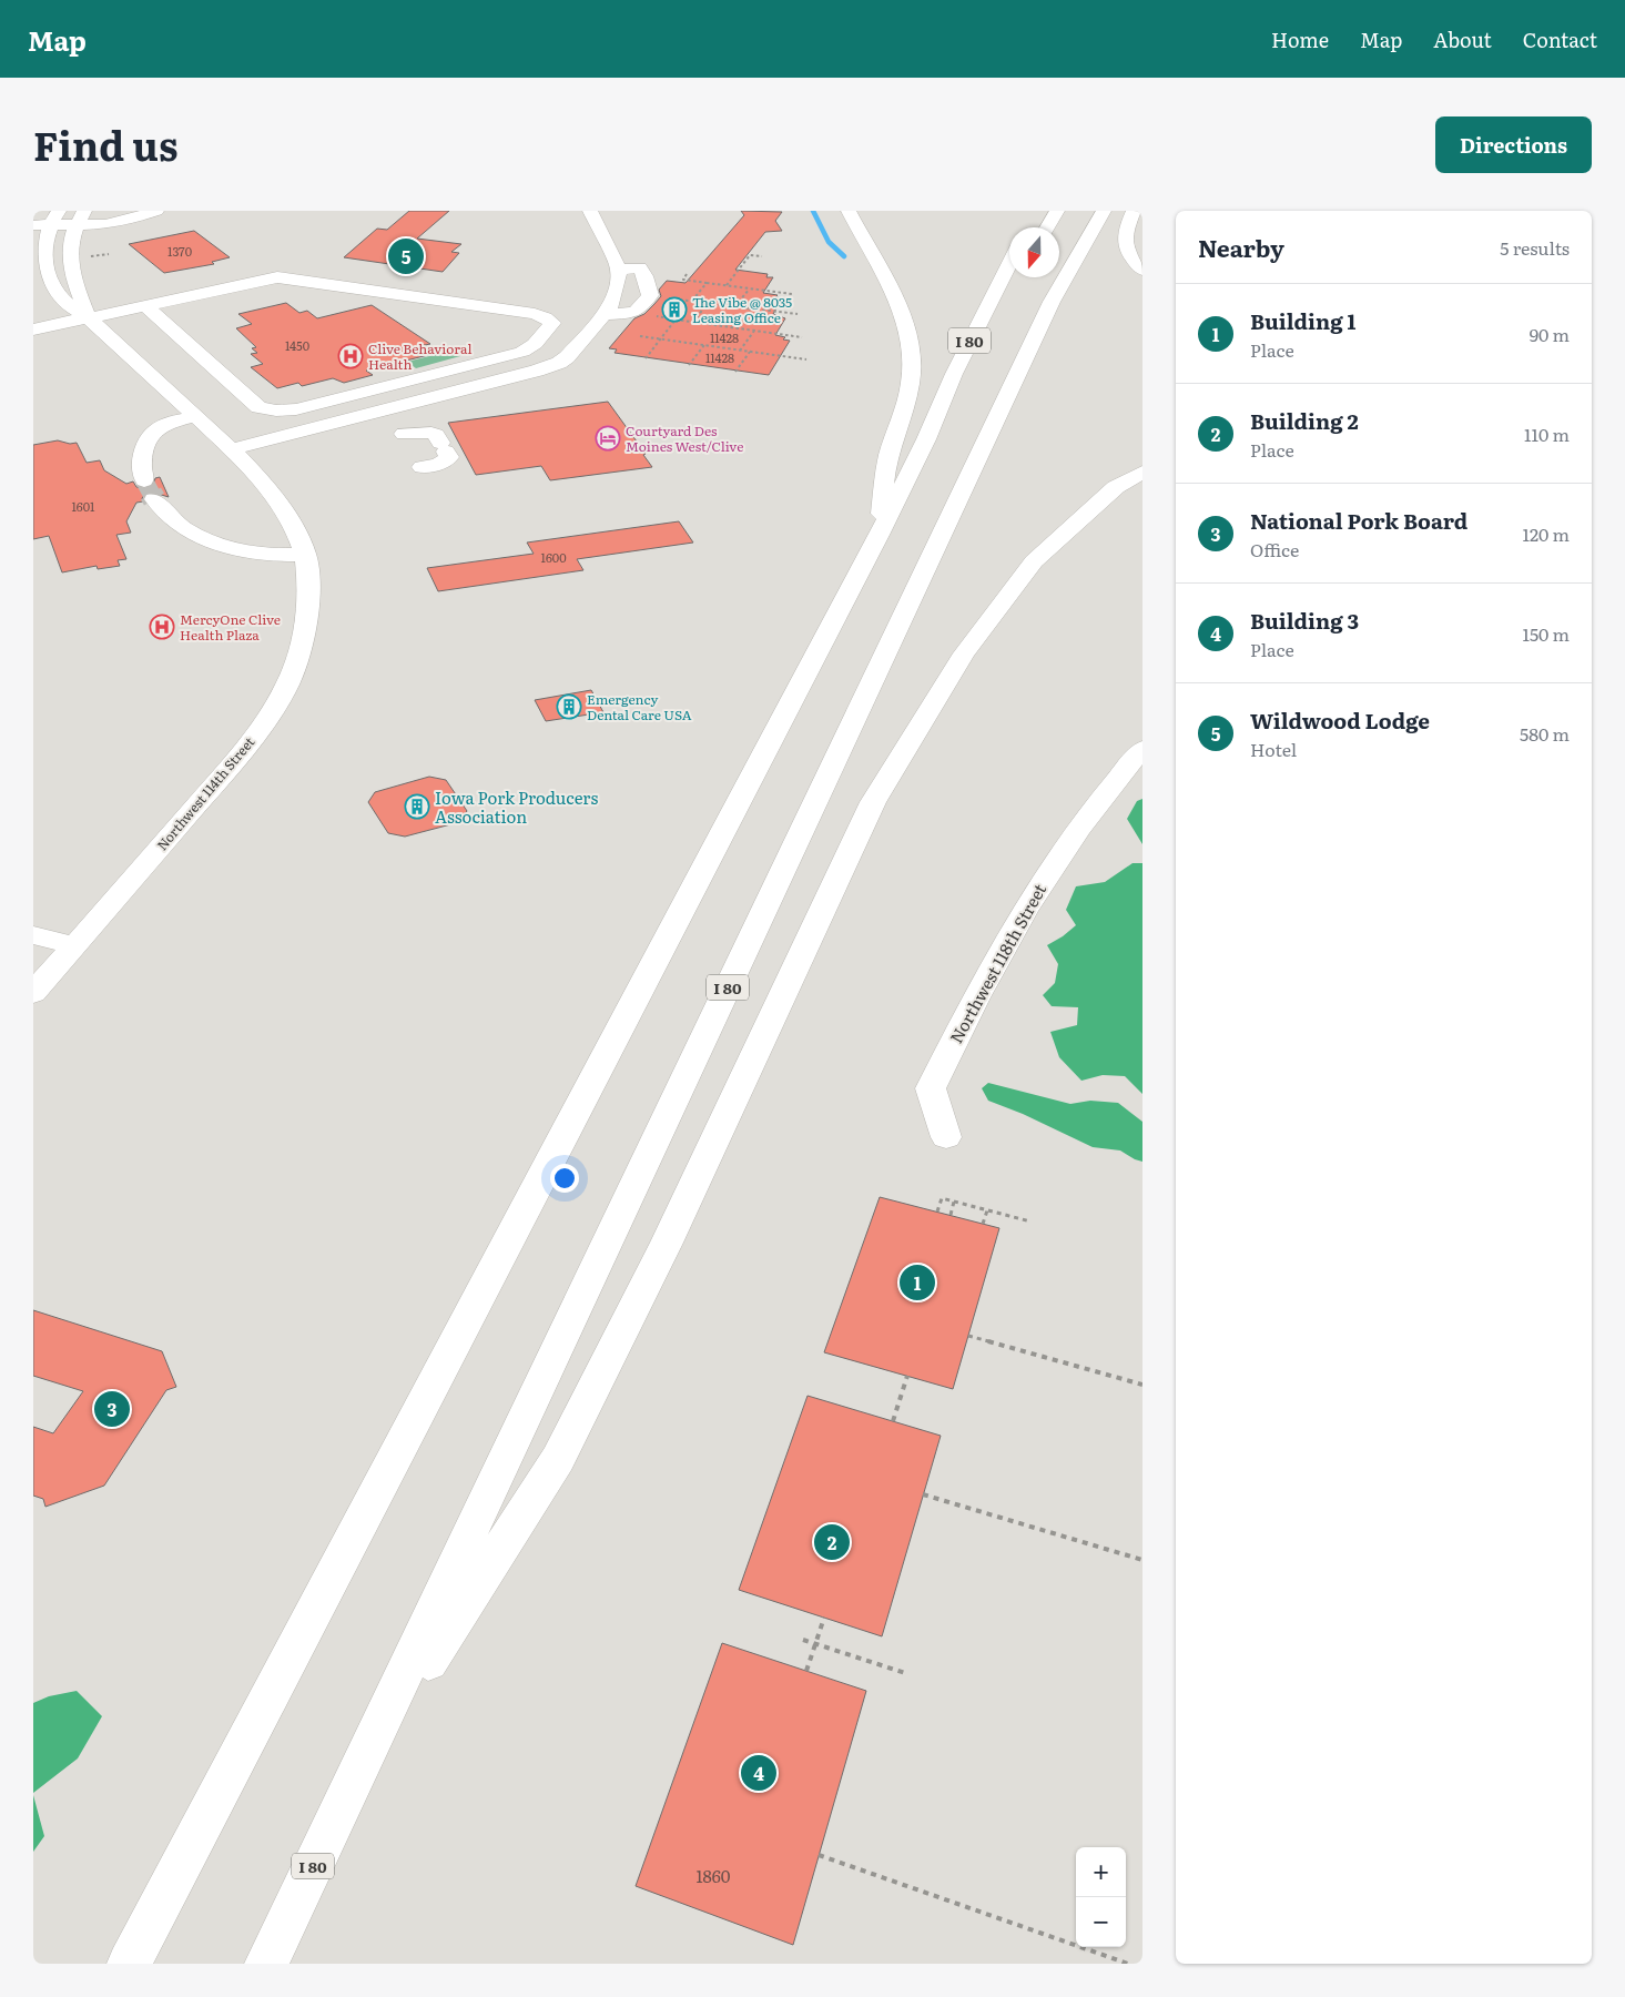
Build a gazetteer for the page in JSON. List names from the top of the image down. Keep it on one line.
{"streets":{"main road":["I 80","Northwest 114th Street","Northwest 118th Street"]},"places":{"building":["The Vibe @ 8035 Leasing Office","Emergency Dental Care USA","Iowa Pork Producers Association"],"hospital":["Clive Behavioral Health","MercyOne Clive Health Plaza"],"hotel":["Courtyard Des Moines West/Clive"]},"house_numbers":["1370","11428","1450","11428","1601","1600","1860"],"north":"bottom","page":{"header":"Map","nav":["Home","Map","About","Contact"],"title":"Find us","buttons":"Directions","heading":["Nearby","5 results"],"pins":["5","1","3","2","4"],"list":[{"mark":"1","name":"Building 1","note":"Place","value":"90 m"},{"mark":"2","name":"Building 2","note":"Place","value":"110 m"},{"mark":"3","name":"National Pork Board","note":"Office","value":"120 m"},{"mark":"4","name":"Building 3","note":"Place","value":"150 m"},{"mark":"5","name":"Wildwood Lodge","note":"Hotel","value":"580 m"}],"map_buttons":["+","−"]}}
